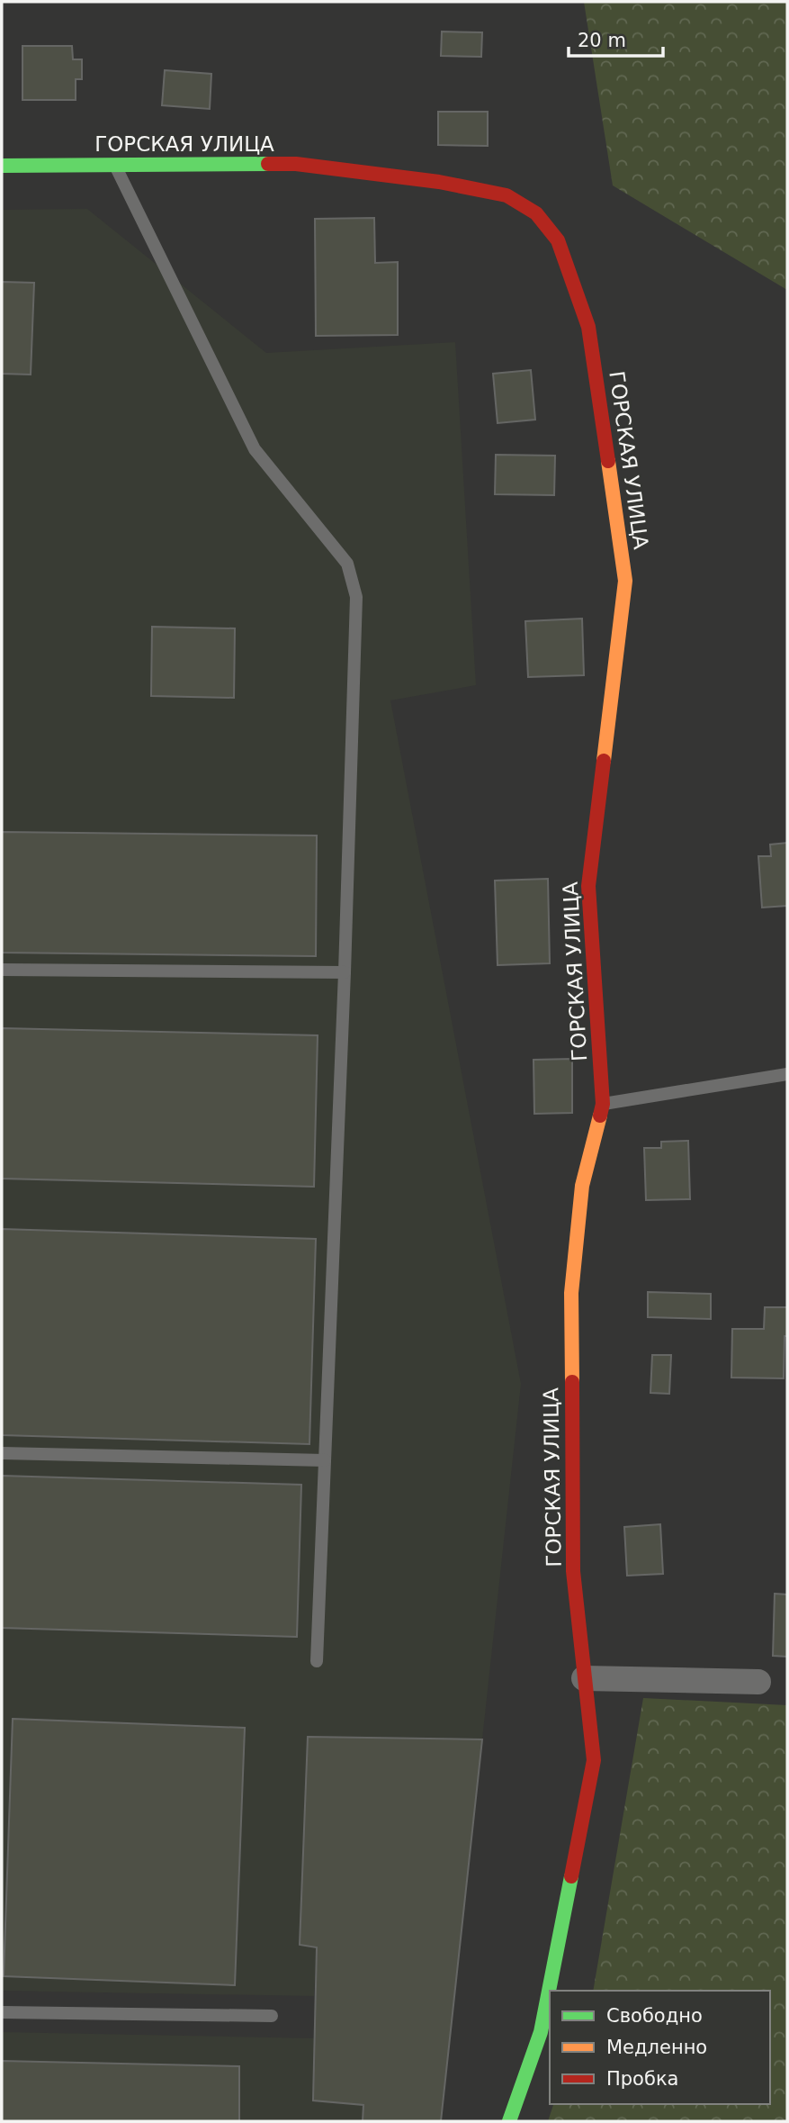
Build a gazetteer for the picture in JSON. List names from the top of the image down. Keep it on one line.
{"streets":{"street":["ГОРСКАЯ УЛИЦА"]},"legend":["Свободно","Медленно","Пробка"],"scale_bar":"20 m"}
